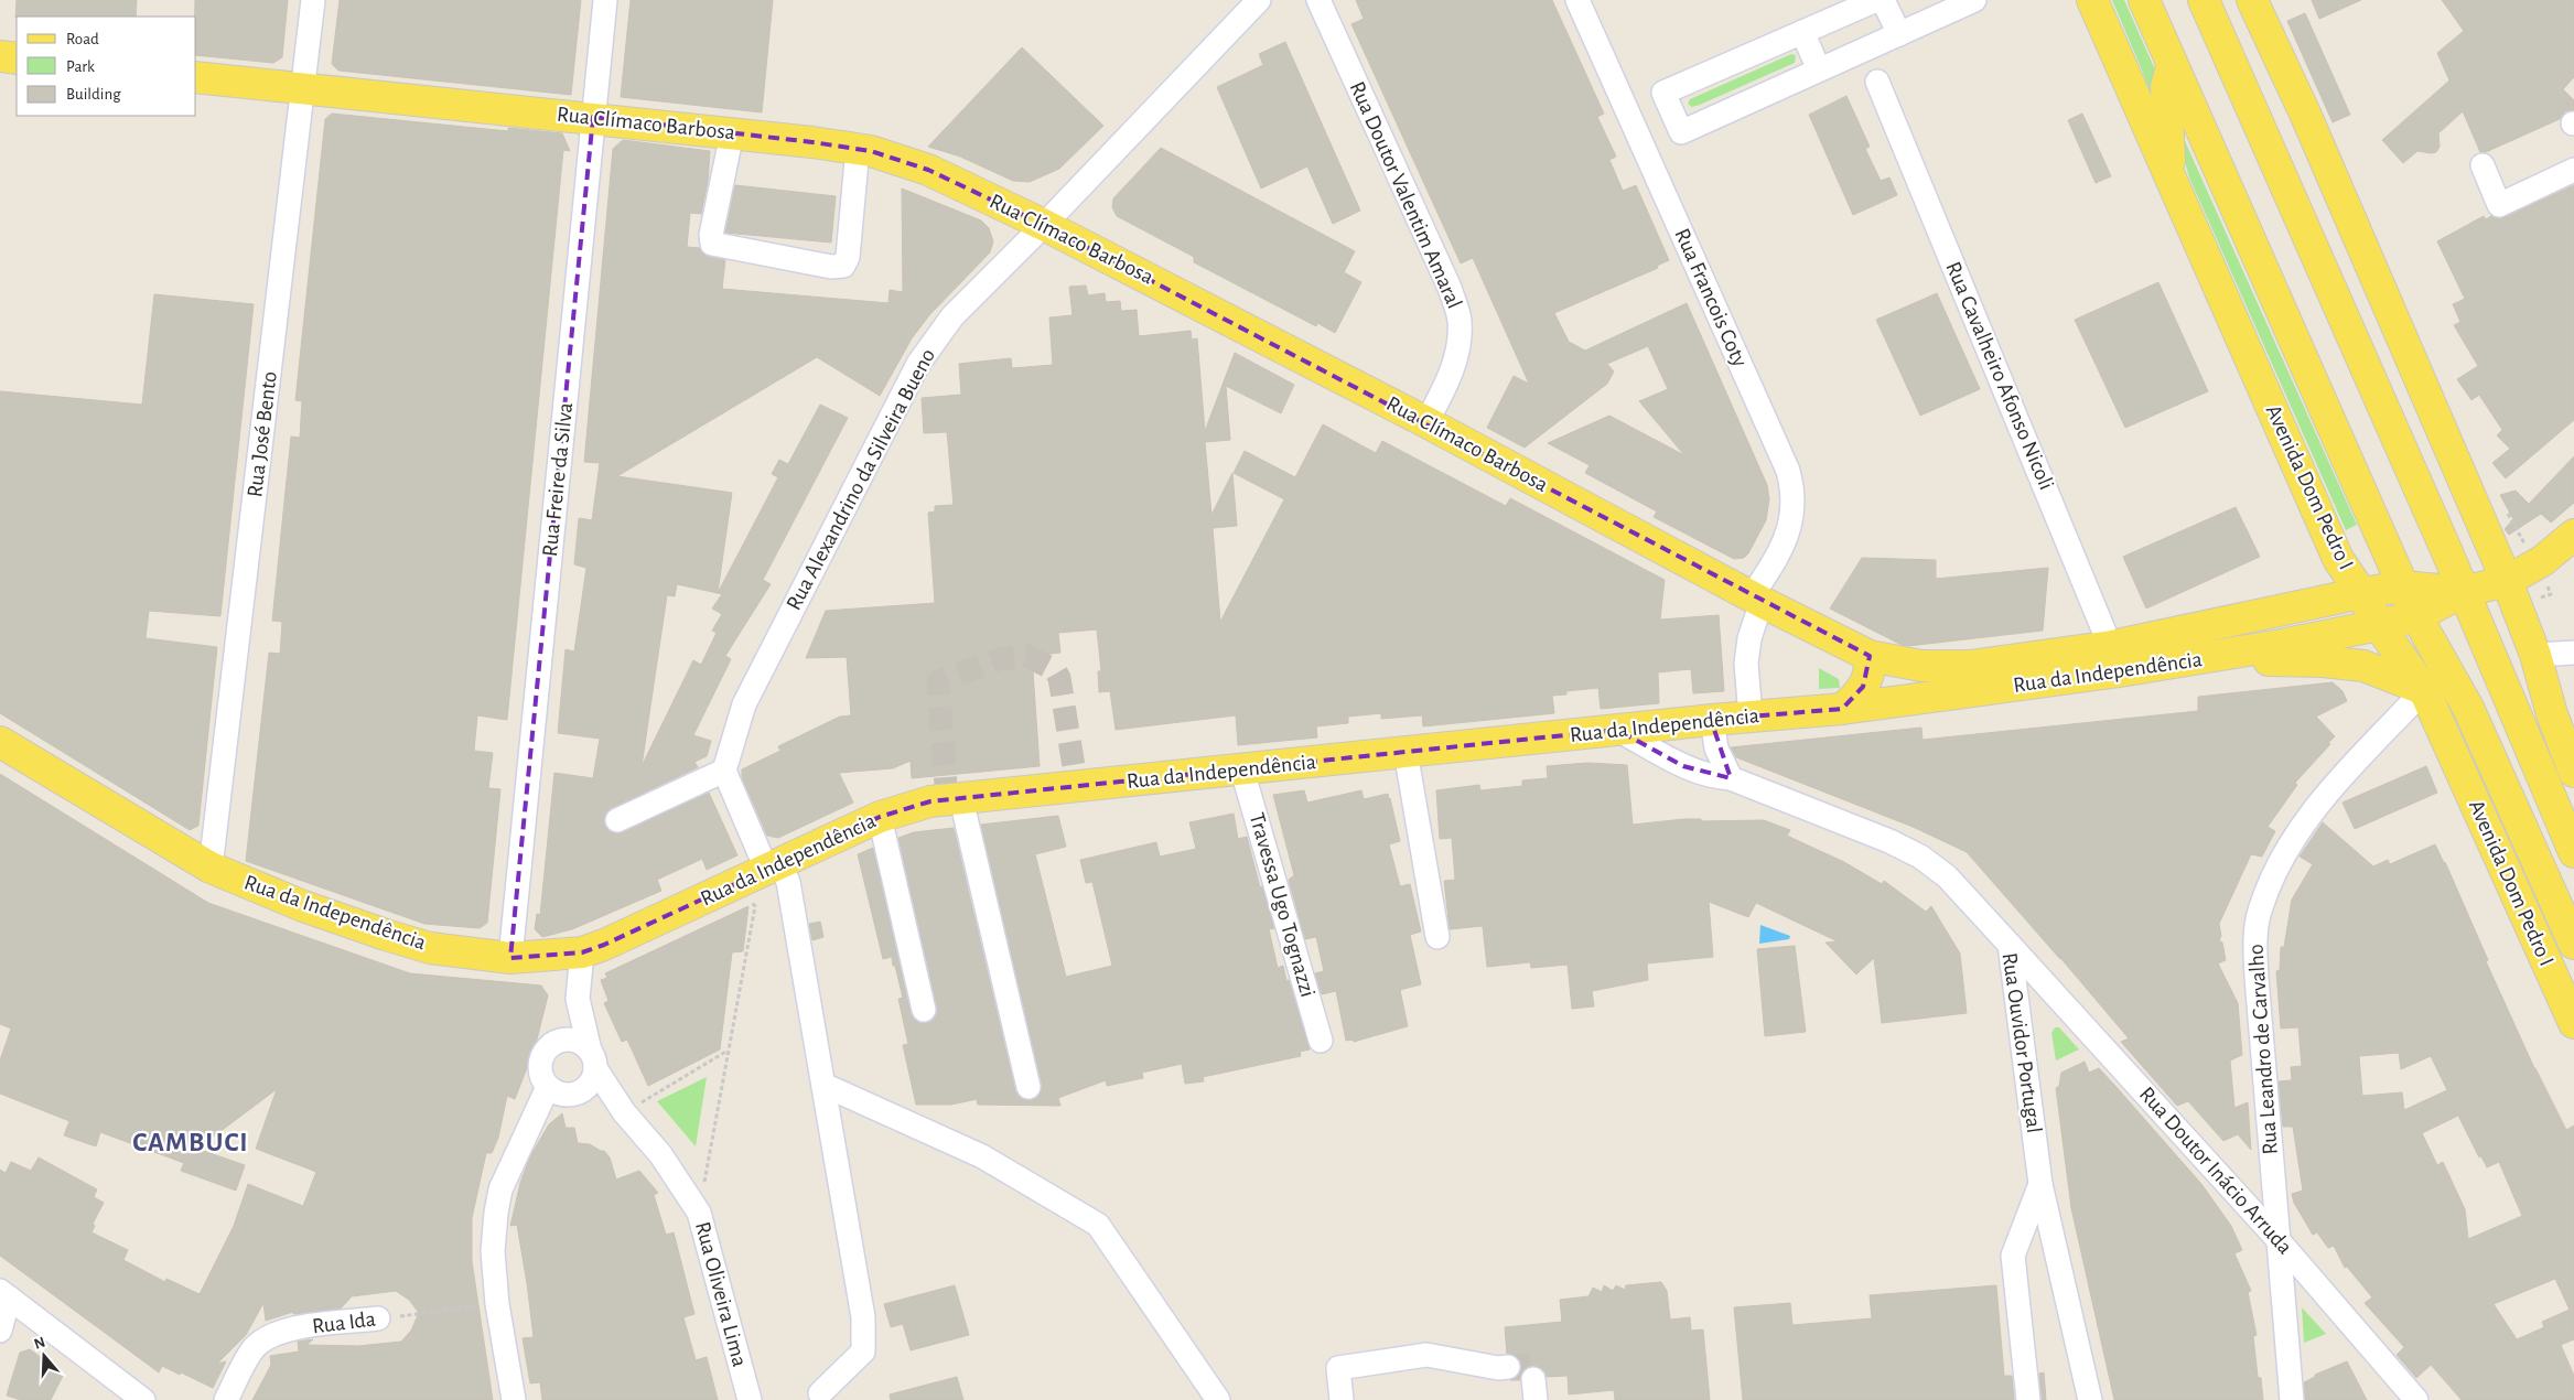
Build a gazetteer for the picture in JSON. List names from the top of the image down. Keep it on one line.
{"streets":{"main road":["Rua Clímaco Barbosa","Avenida Dom Pedro I","Rua da Independência"],"street":["Rua Doutor Valentim Amaral","Rua Francois Coty","Rua Cavalheiro Afonso Nicoli","Rua José Bento","Rua Freire da Silva","Rua Alexandrino da Silveira Bueno","Travessa Ugo Tognazzi","Rua Ouvidor Portugal","Rua Leandro de Carvalho","Rua Doutor Inácio Arruda","Rua Oliveira Lima","Rua Ida"]},"crossings":[["Rua Clímaco Barbosa","Rua Doutor Valentim Amaral"],["Rua Clímaco Barbosa","Rua Francois Coty"],["Rua Clímaco Barbosa","Rua José Bento"],["Rua Clímaco Barbosa","Rua Freire da Silva"],["Rua Clímaco Barbosa","Rua Alexandrino da Silveira Bueno"],["Rua Clímaco Barbosa","Rua da Independência"],["Rua Francois Coty","Rua da Independência"],["Rua Cavalheiro Afonso Nicoli","Rua da Independência"],["Rua José Bento","Rua da Independência"],["Rua Freire da Silva","Rua da Independência"],["Avenida Dom Pedro I","Rua da Independência"],["Avenida Dom Pedro I","Rua Leandro de Carvalho"],["Rua da Independência","Travessa Ugo Tognazzi"],["Rua da Independência","Rua Ouvidor Portugal"],["Rua Ouvidor Portugal","Rua Doutor Inácio Arruda"],["Rua Leandro de Carvalho","Rua Doutor Inácio Arruda"]],"districts":["CAMBUCI"],"legend":["Road","Park","Building"],"north":"top"}
